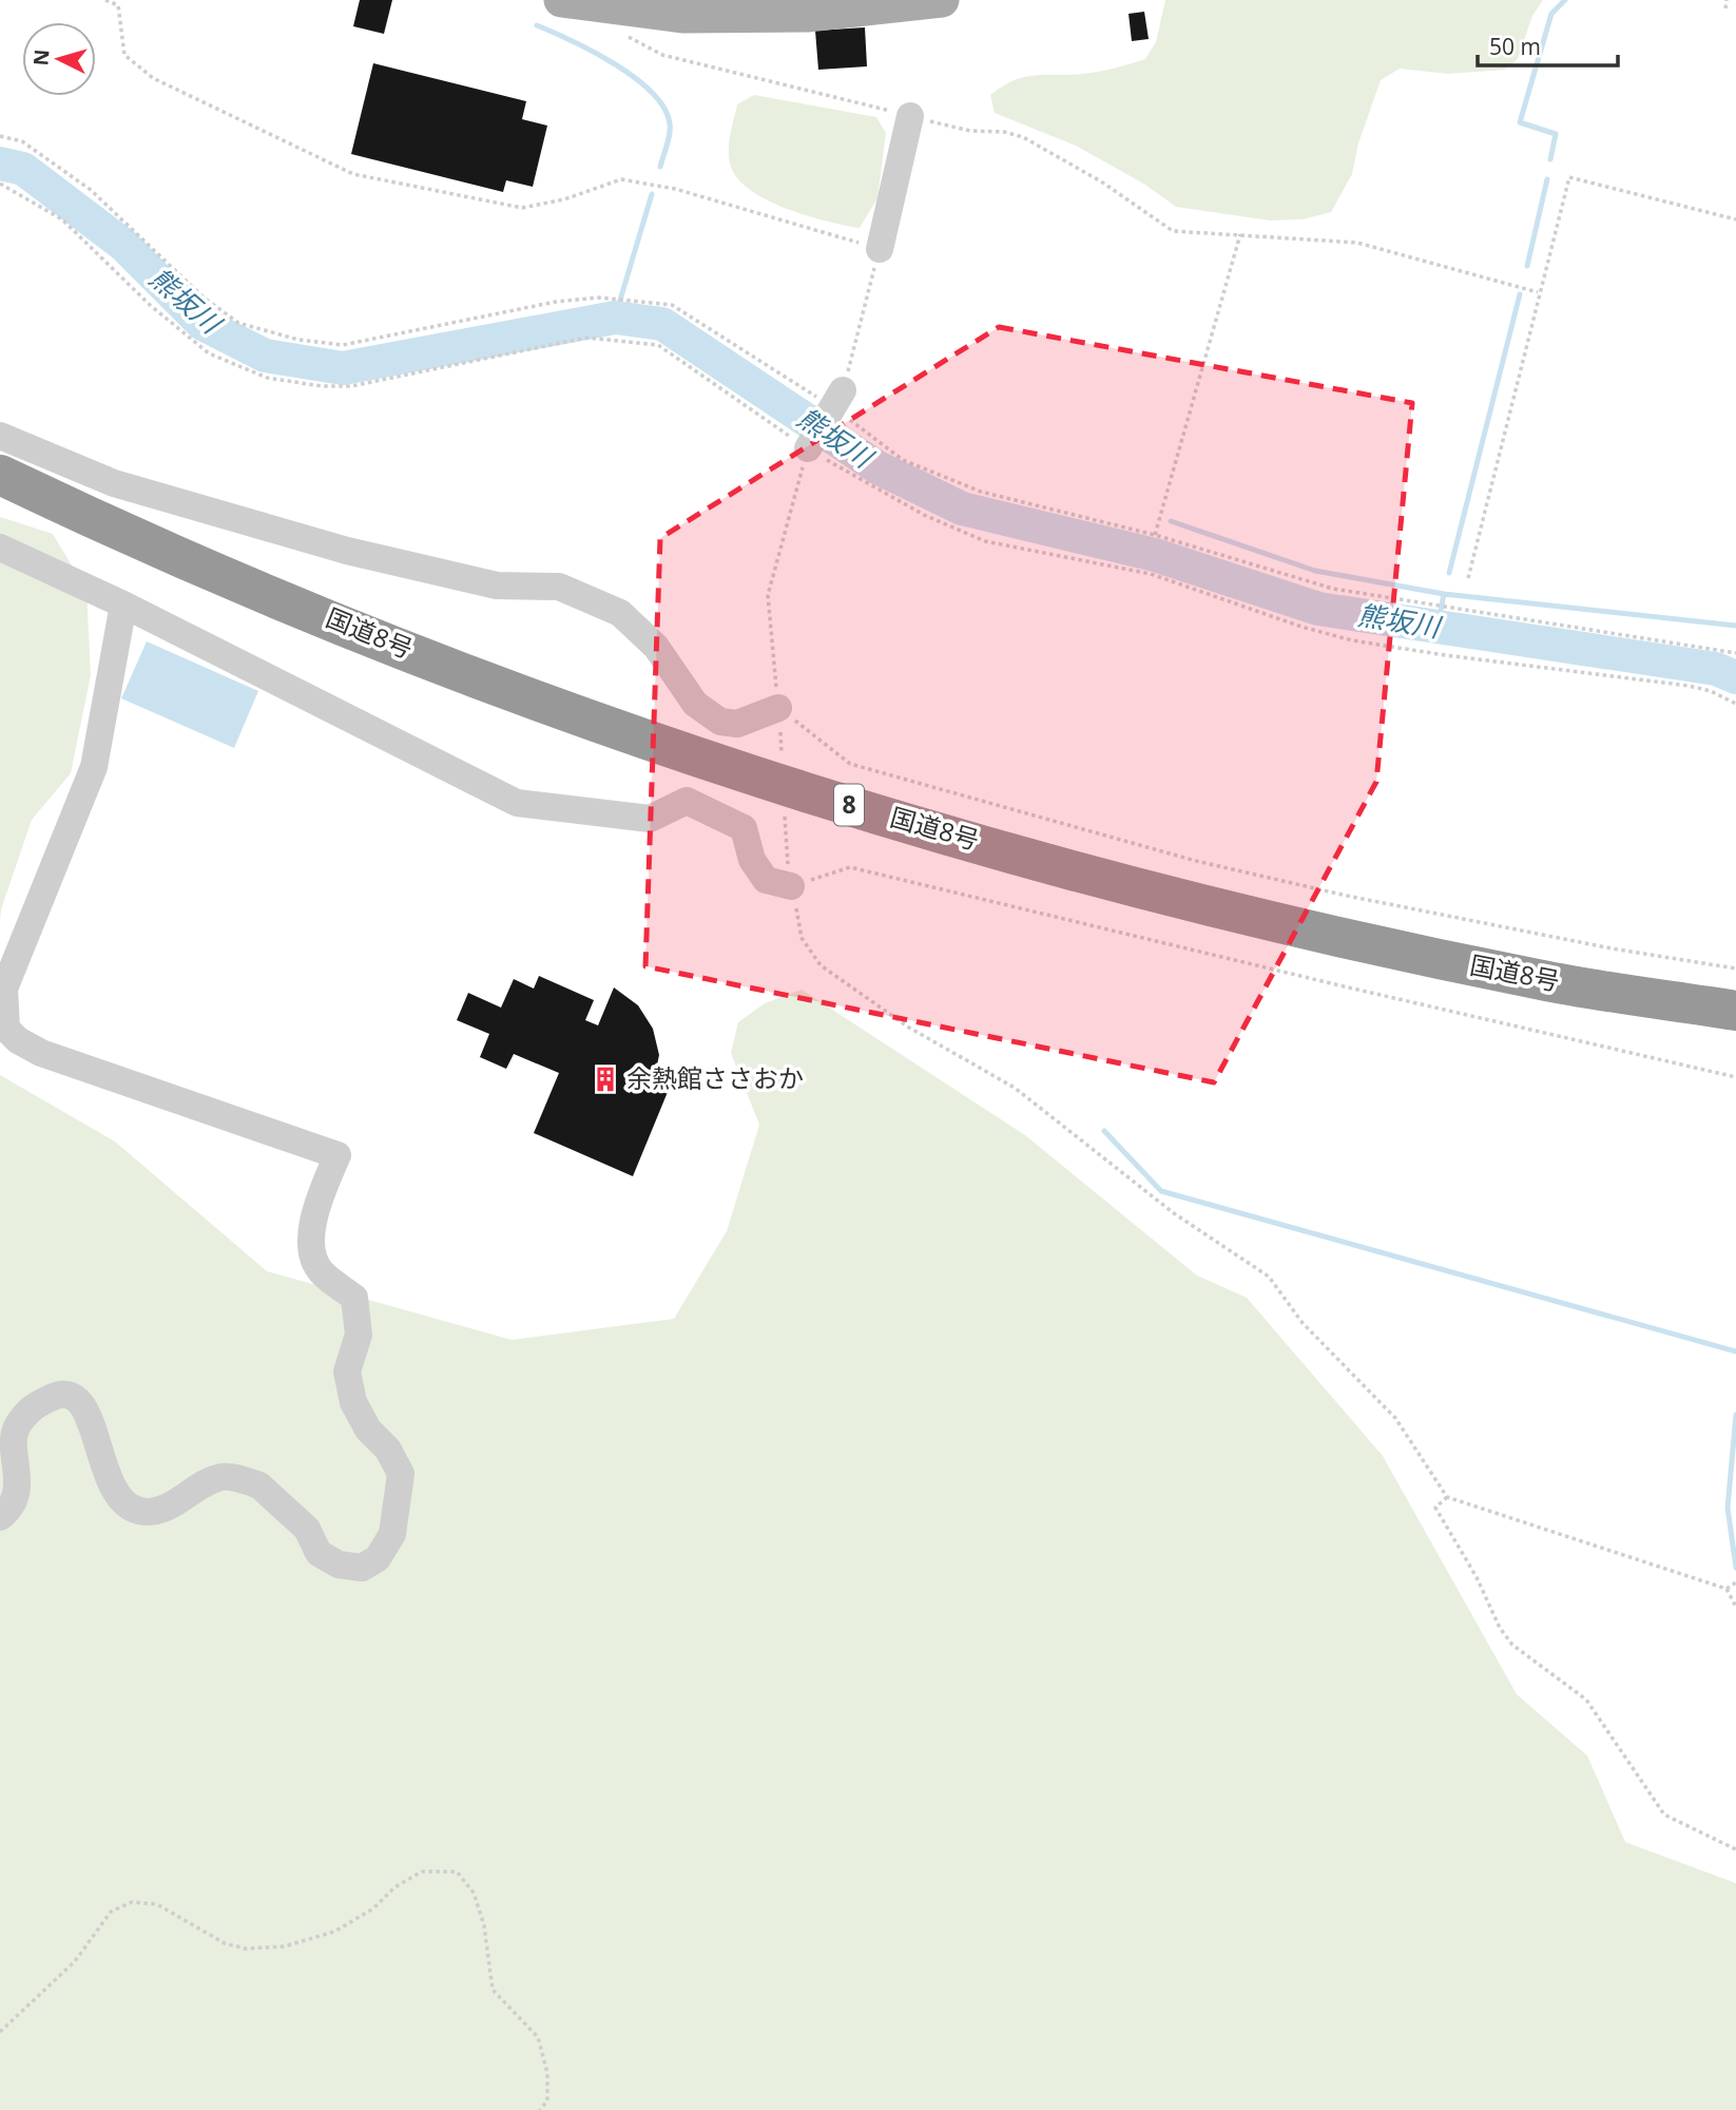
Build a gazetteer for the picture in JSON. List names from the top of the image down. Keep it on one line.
{"streets":{"highway":["国道8号","8"]},"water":["熊坂川"],"places":{"building":["余熱館ささおか"]},"scale_bar":"50 m","north":"left"}
